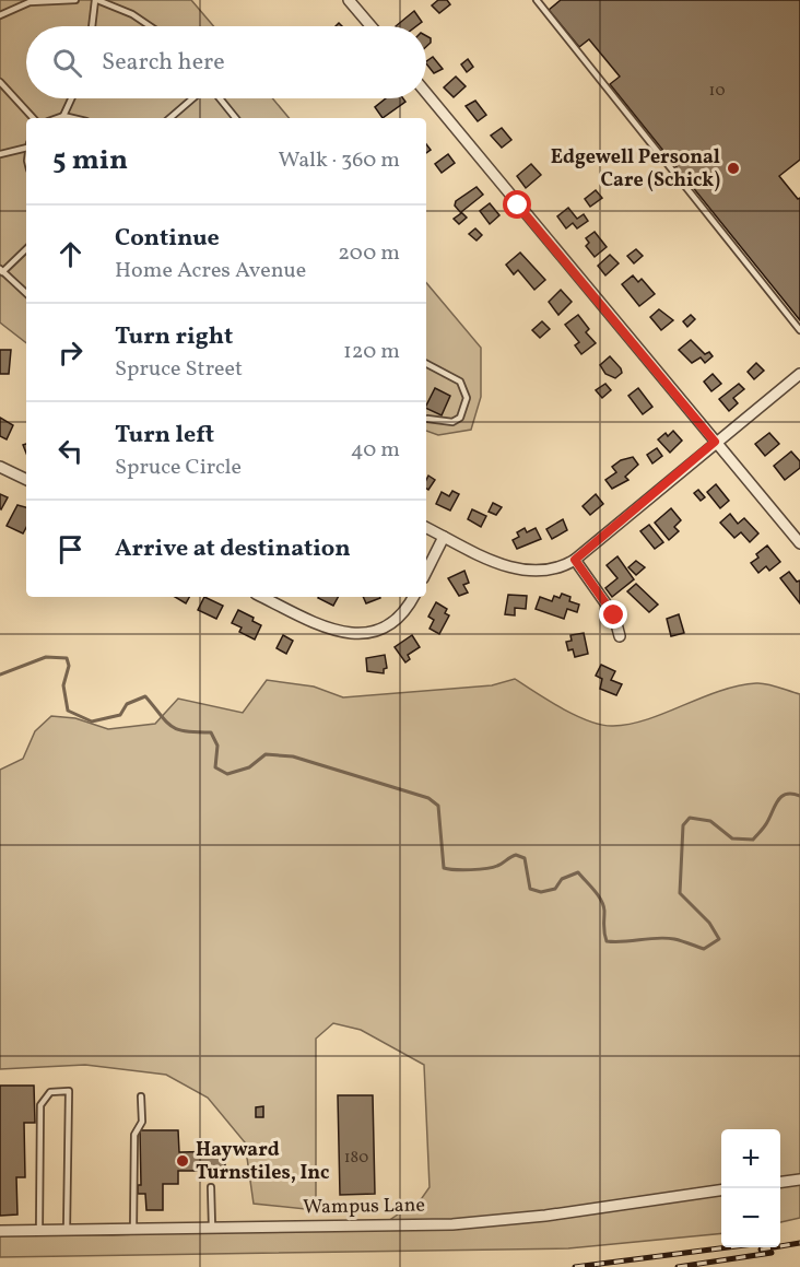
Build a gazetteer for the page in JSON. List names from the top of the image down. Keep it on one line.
{"streets":{"street":["Wampus Lane"]},"places":["Edgewell Personal Care (Schick)","Hayward Turnstiles, Inc"],"house_numbers":["10","180"],"page":{"search":"Search here","heading":["5 min","Walk · 360 m"],"list":[["Continue","Home Acres Avenue","200 m"],["Turn right","Spruce Street","120 m"],["Turn left","Spruce Circle","40 m"],"Arrive at destination"],"map_buttons":["+","−"]}}
